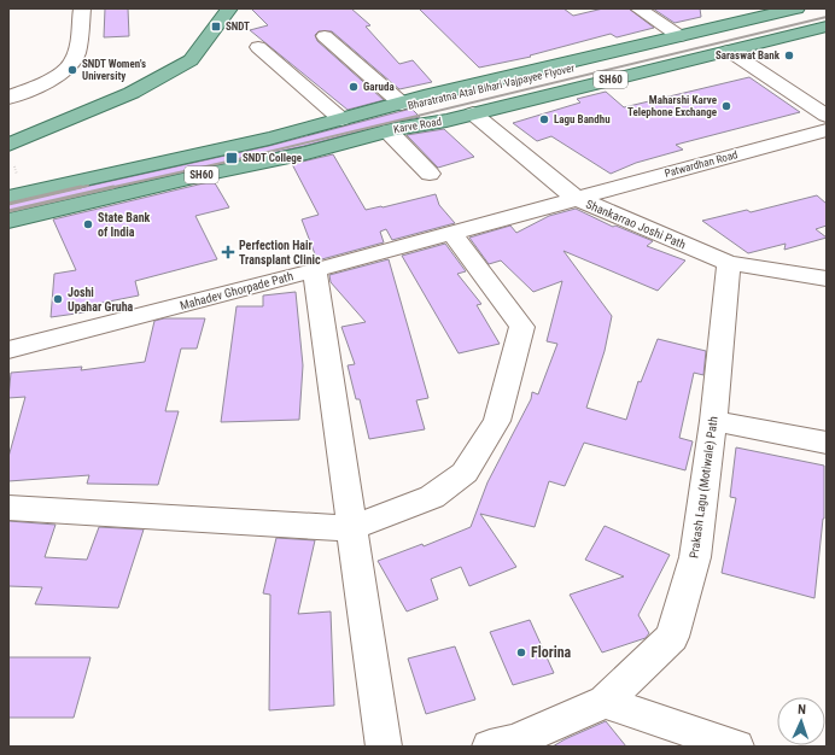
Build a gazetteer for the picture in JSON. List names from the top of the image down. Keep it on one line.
{"streets":{"main road":["SH60","Bharatratna Atal Bihari Vajpayee Flyover","Karve Road"],"street":["Patwardhan Road","Shankarrao Joshi Path","Mahadev Ghorpade Path","Prakash Lagu (Motiwale) Path"]},"crossings":[["Bharatratna Atal Bihari Vajpayee Flyover","Karve Road"],["Karve Road","Shankarrao Joshi Path"],["Patwardhan Road","Shankarrao Joshi Path"],["Patwardhan Road","Mahadev Ghorpade Path"],["Shankarrao Joshi Path","Mahadev Ghorpade Path"],["Shankarrao Joshi Path","Prakash Lagu (Motiwale) Path"]],"places":{"transit":["SNDT","SNDT College"],"other":["Saraswat Bank","SNDT Women's University","Garuda","Maharshi Karve Telephone Exchange","Lagu Bandhu","State Bank of India","Joshi Upahar Gruha","Florina"],"health":["Perfection Hair Transplant Clinic"]},"north":"top"}
